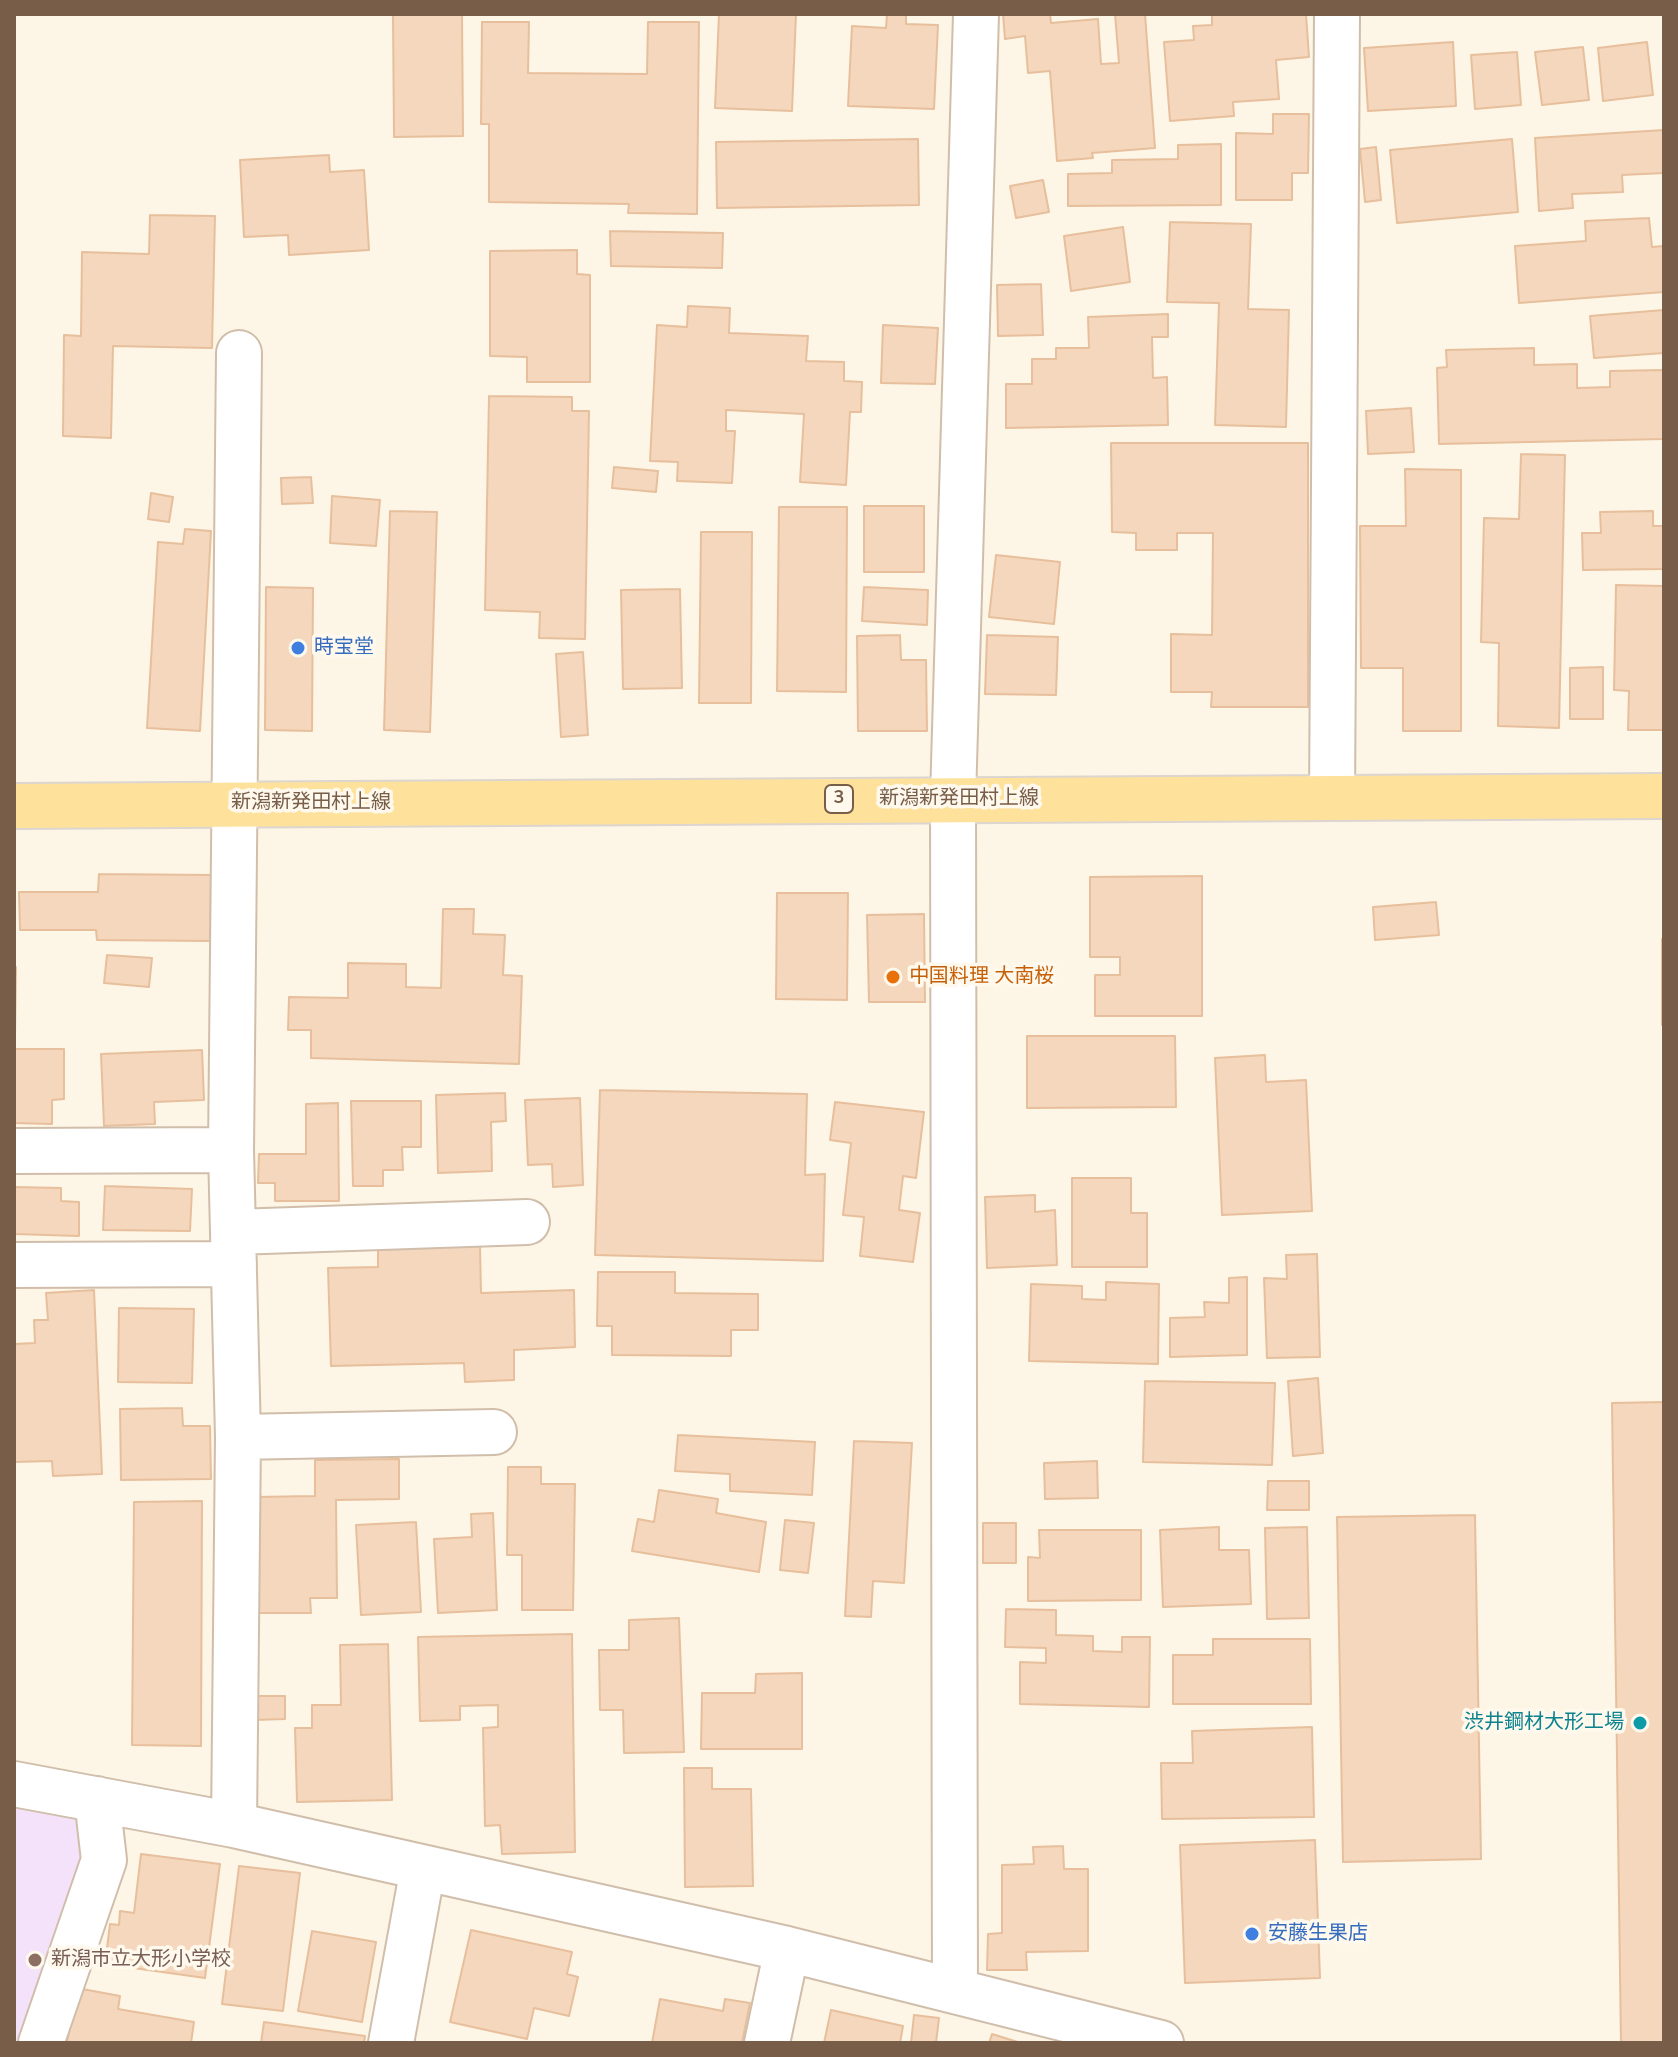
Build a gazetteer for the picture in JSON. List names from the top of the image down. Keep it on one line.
{"streets":{"main road":["3","新潟新発田村上線"]},"places":["時宝堂","中国料理 大南桜","渋井鋼材大形工場","安藤生果店","新潟市立大形小学校"]}
